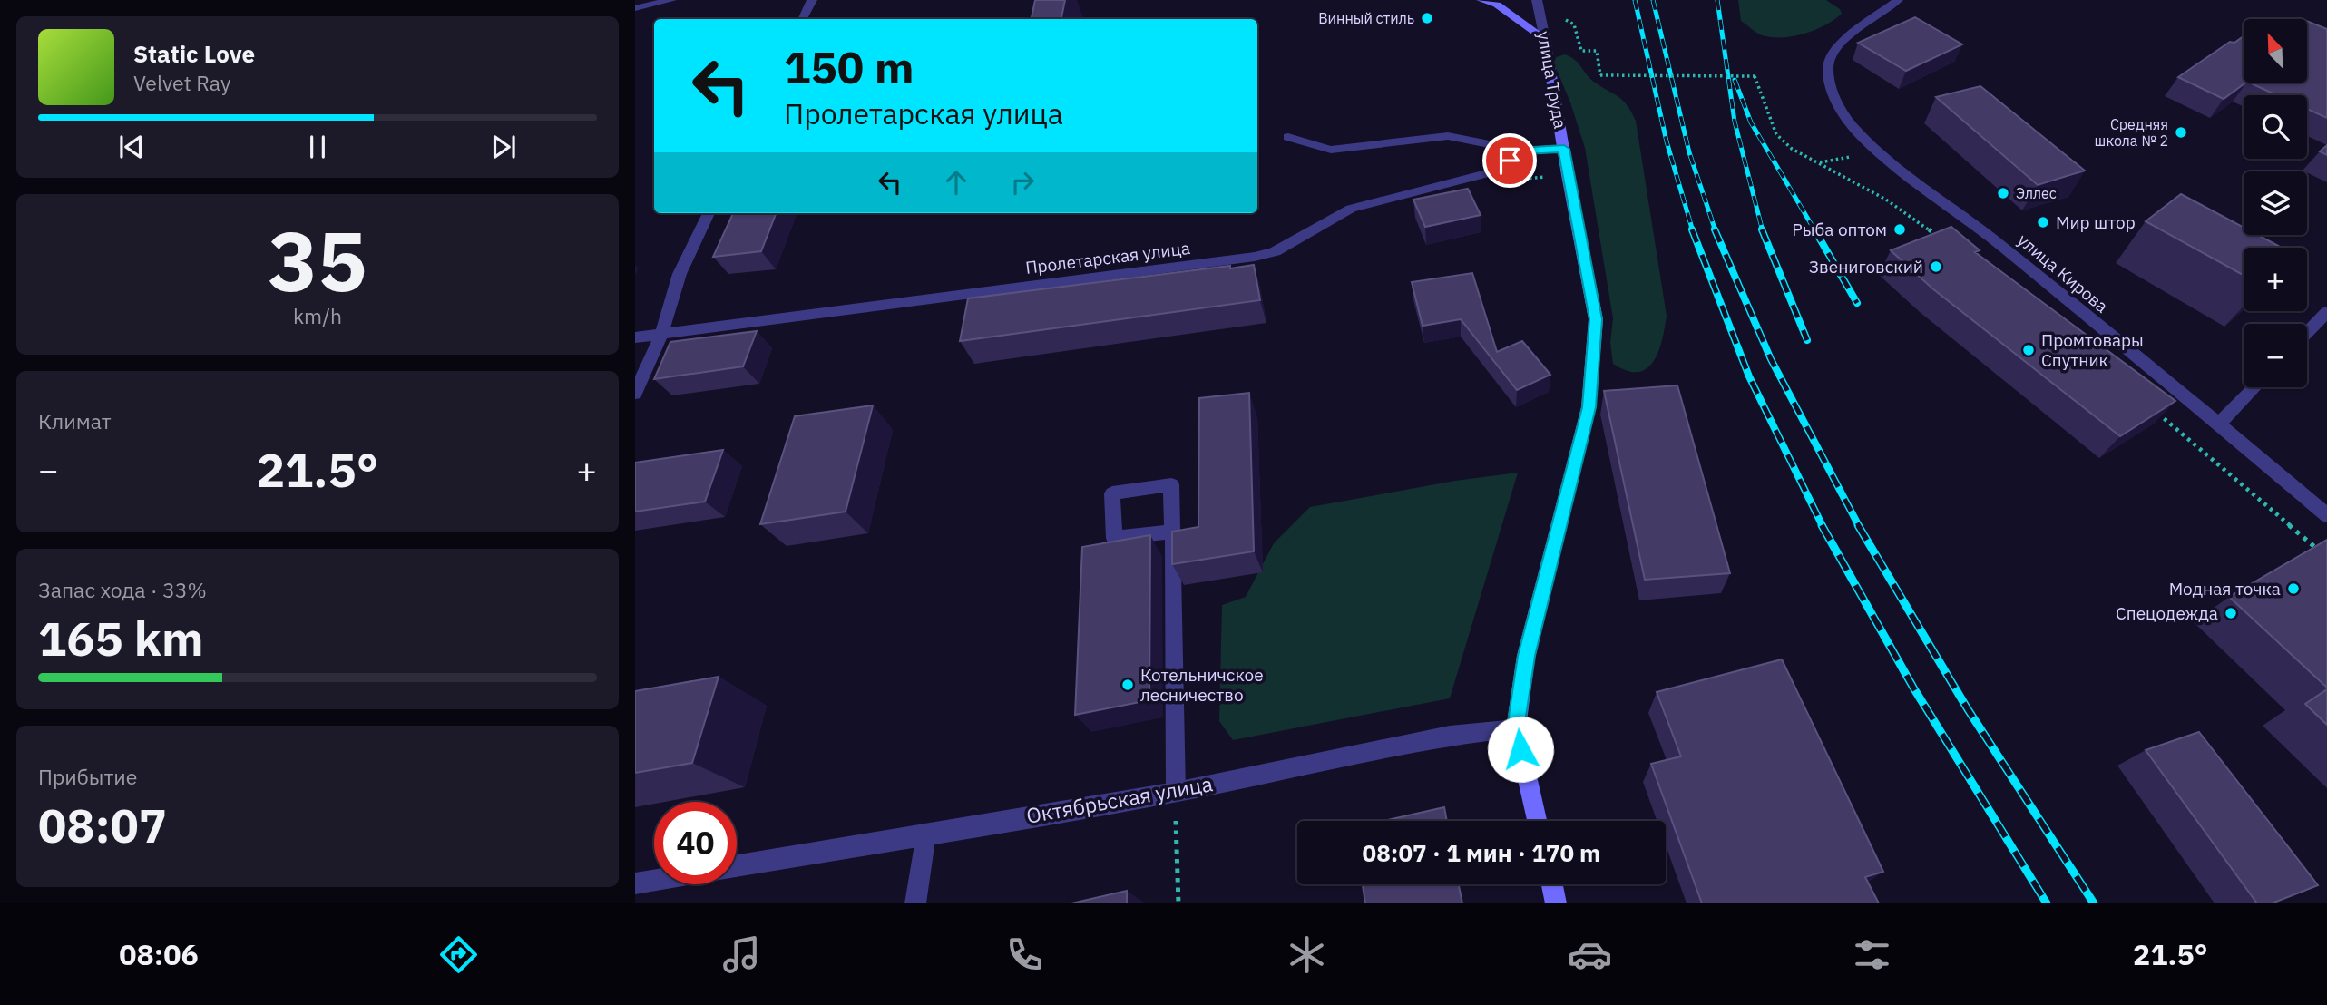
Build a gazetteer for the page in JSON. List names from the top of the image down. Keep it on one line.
{"streets":{"street":["улица Труда","Пролетарская улица","улица Кирова","Октябрьская улица"]},"crossings":[["улица Труда","Октябрьская улица"]],"places":["Винный стиль","Средняя школа № 2","Эллес","Мир штор","Рыба оптом","Звениговский","Промтовары Спутник","Модная точка","Спецодежда","Котельничское лесничество"],"north":"top left","page":{"map_buttons":["+","−"],"turn":["150 m","Пролетарская улица"],"song":["Static Love","Velvet Ray"],"tile":[["35","km/h"],"Климат",["Запас хода · 33%","165 km"],["Прибытие","08:07"]],"heat":["−","21.5°","+"],"limit":"40","trip":"08:07 · 1 мин · 170 m","tabs":["08:06","21.5°"]}}
